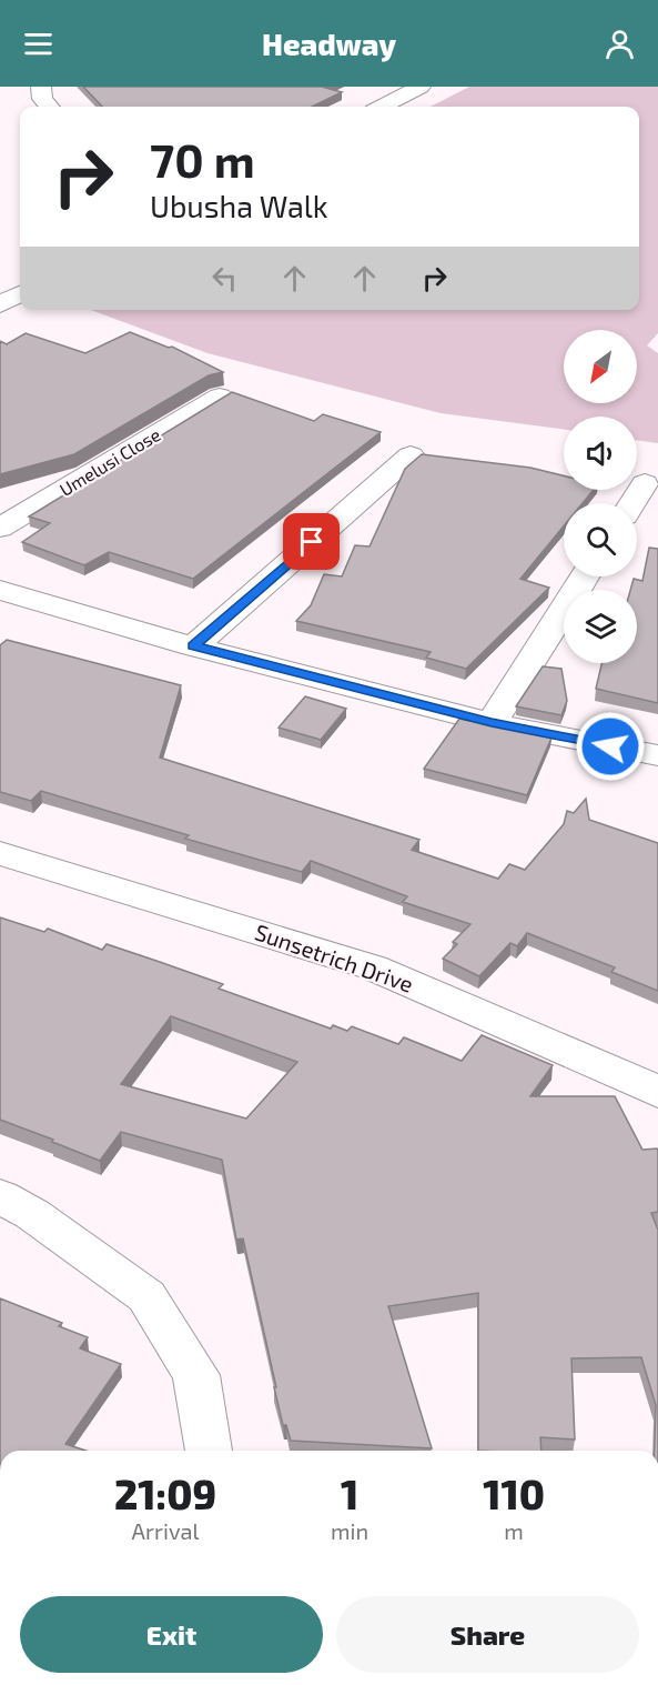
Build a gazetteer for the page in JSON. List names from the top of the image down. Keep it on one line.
{"streets":{"street":["Umelusi Close","Sunsetrich Drive"]},"north":"bottom left","page":{"header":"Headway","turn":["70 m","Ubusha Walk"],"eta":["21:09","Arrival","1","min","110","m"],"buttons":["Exit","Share"]}}
